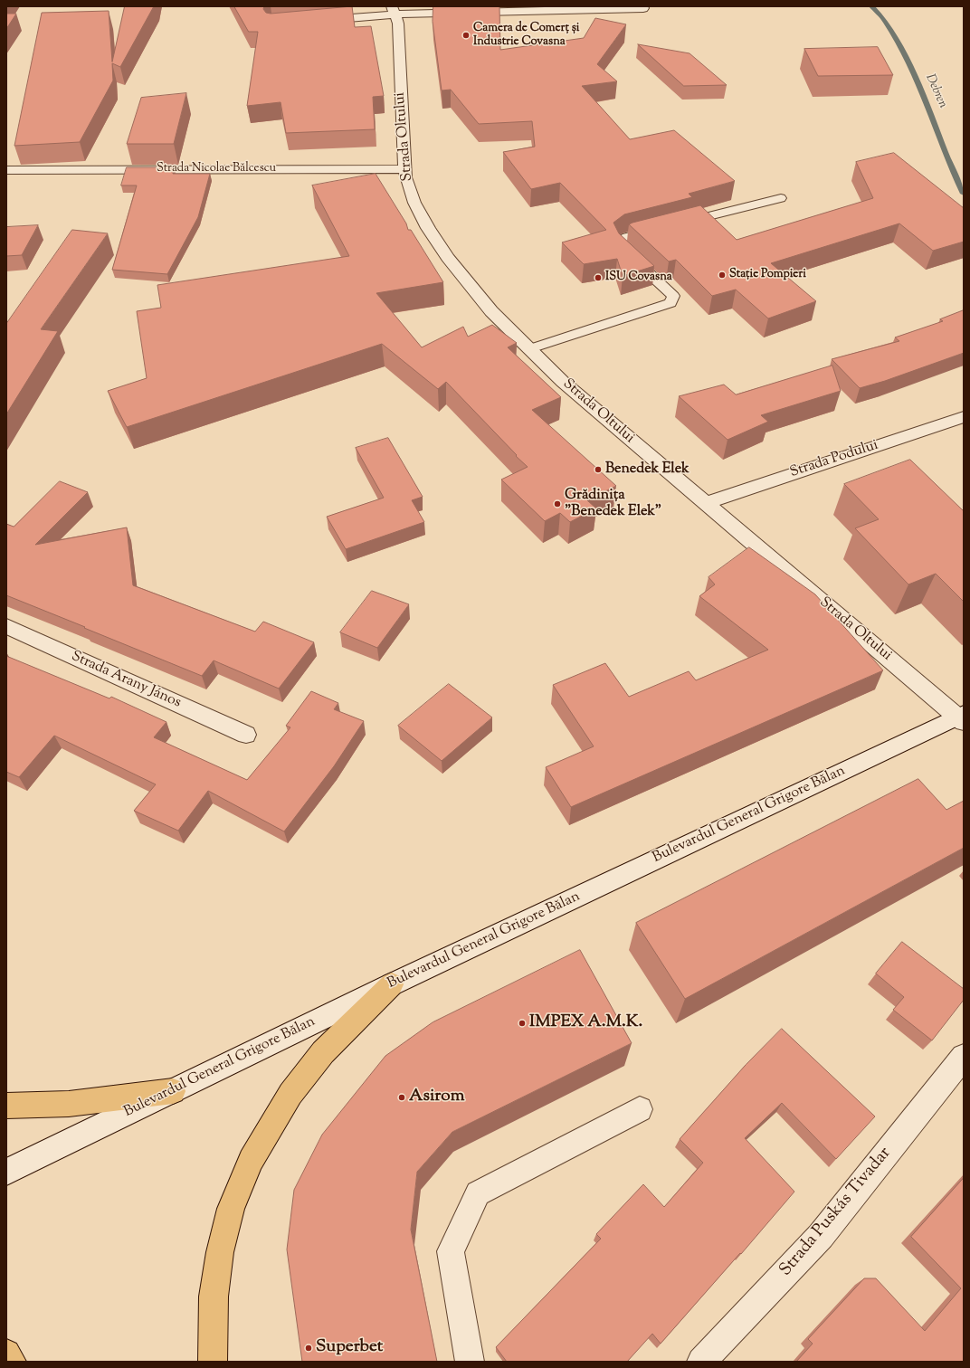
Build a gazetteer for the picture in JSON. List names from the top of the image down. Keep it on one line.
{"streets":{"street":["Strada Oltului","Strada Nicolae Bălcescu","Strada Podului","Strada Arany János","Bulevardul General Grigore Bălan","Strada Puskás Tivadar"]},"crossings":[["Strada Oltului","Strada Nicolae Bălcescu"],["Strada Oltului","Strada Podului"],["Strada Oltului","Bulevardul General Grigore Bălan"]],"water":["Debren"],"places":["Camera de Comerț și Industrie Covasna","Stație Pompieri","ISU Covasna","Benedek Elek","Grădinița \"Benedek Elek\"","IMPEX A.M.K.","Asirom","Superbet"]}
